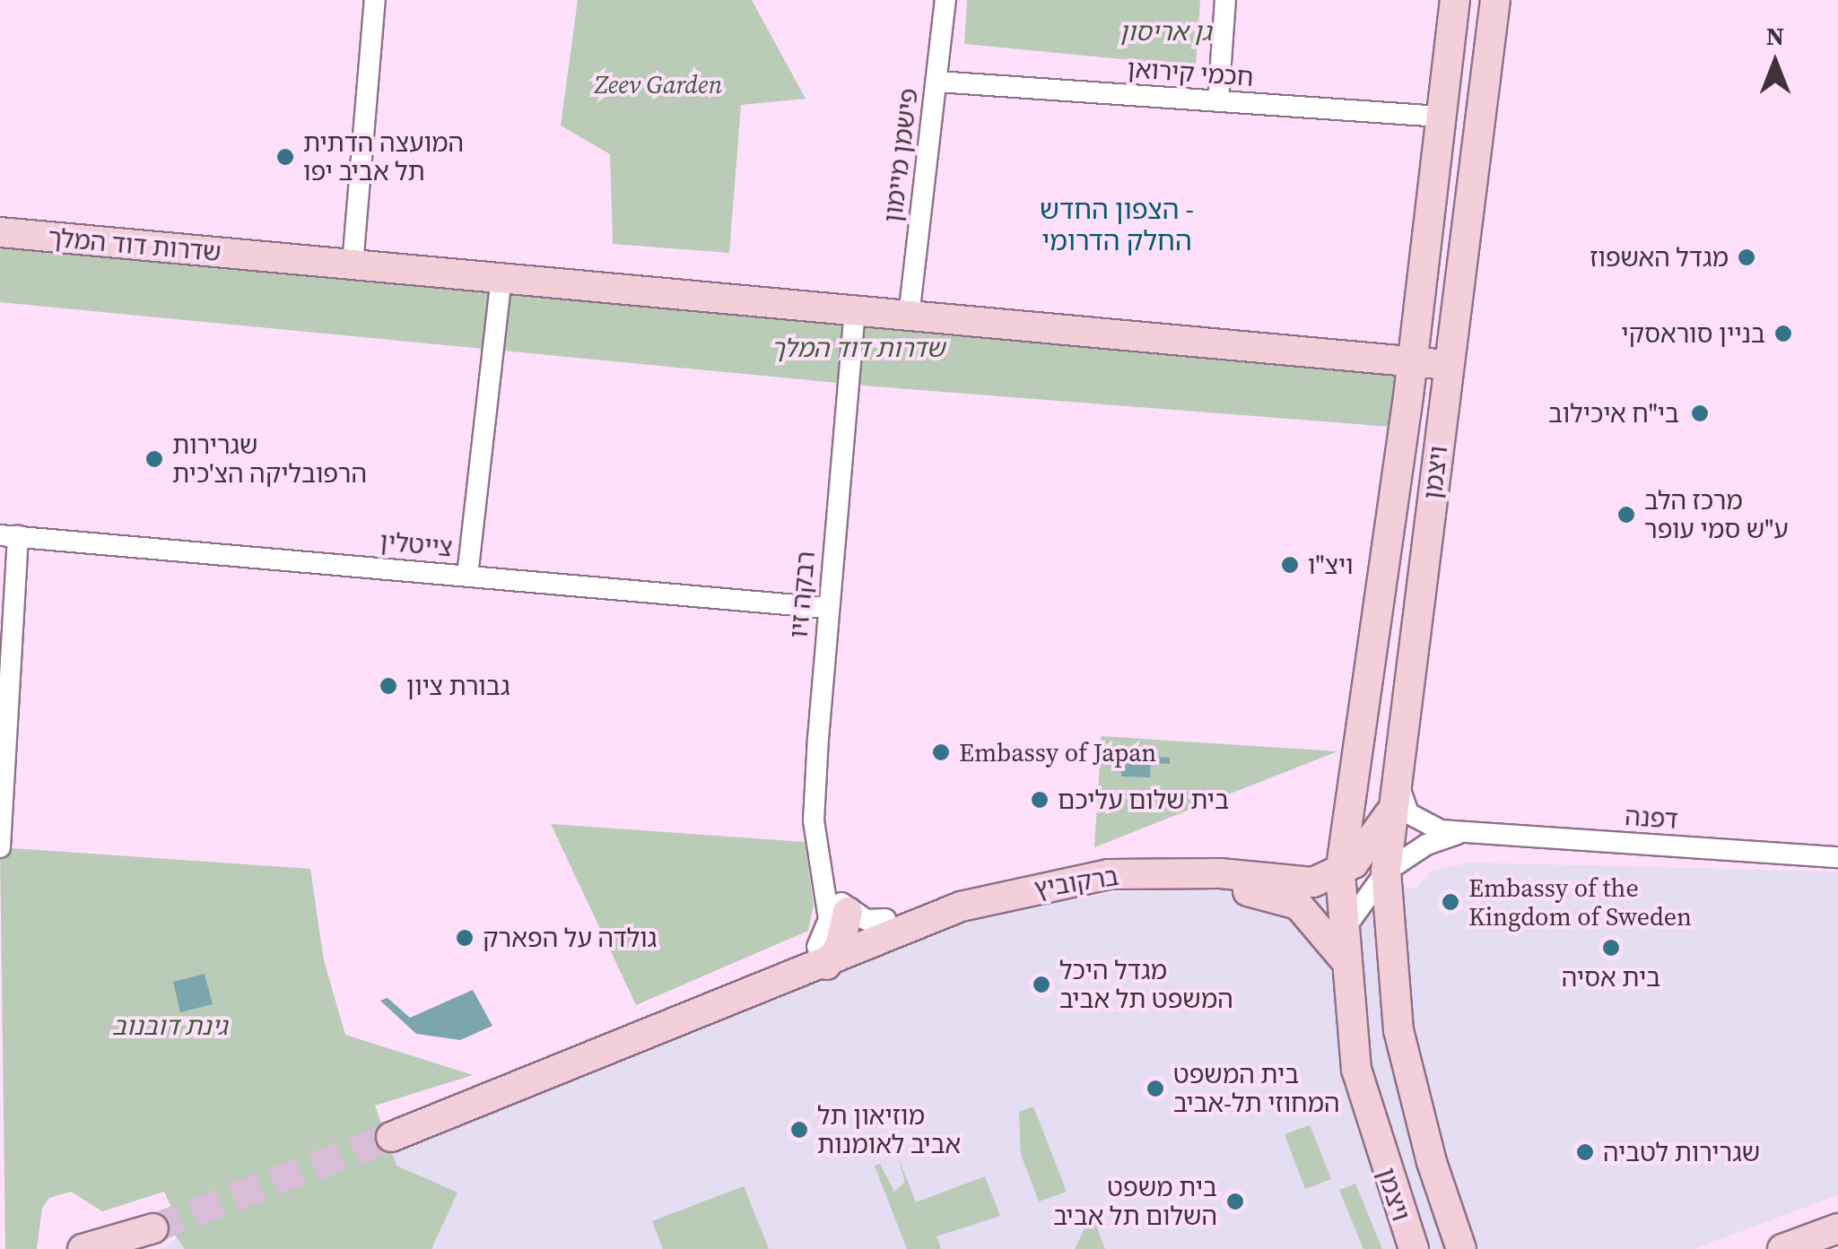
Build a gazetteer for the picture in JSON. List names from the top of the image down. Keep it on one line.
{"streets":{"street":["חכמי קירואן","פישמן מיימון","שדרות דוד המלך","ויצמן","צייטלין","רבקה זיו","דפנה","ברקוביץ"]},"crossings":[["חכמי קירואן","פישמן מיימון"],["חכמי קירואן","ויצמן"],["פישמן מיימון","שדרות דוד המלך"],["שדרות דוד המלך","ויצמן"],["שדרות דוד המלך","רבקה זיו"],["ויצמן","דפנה"],["ויצמן","ברקוביץ"],["צייטלין","רבקה זיו"],["רבקה זיו","ברקוביץ"]],"districts":["הצפון החדש - החלק הדרומי"],"parks":["גן אריסון","Zeev Garden","שדרות דוד המלך","גינת דובנוב"],"places":["המועצה הדתית תל אביב יפו","מגדל האשפוז","בניין סוראסקי","בי\"ח איכילוב","שגרירות הרפובליקה הצ'כית","מרכז הלב ע\"ש סמי עופר","ויצ\"ו","גבורת ציון","Embassy of Japan","בית שלום עליכם","Embassy of the Kingdom of Sweden","גולדה על הפארק","בית אסיה","מגדל היכל המשפט תל אביב","בית המשפט המחוזי תל-אביב","מוזיאון תל אביב לאומנות","שגרירות לטביה","בית משפט השלום תל אביב"],"north":"top"}
